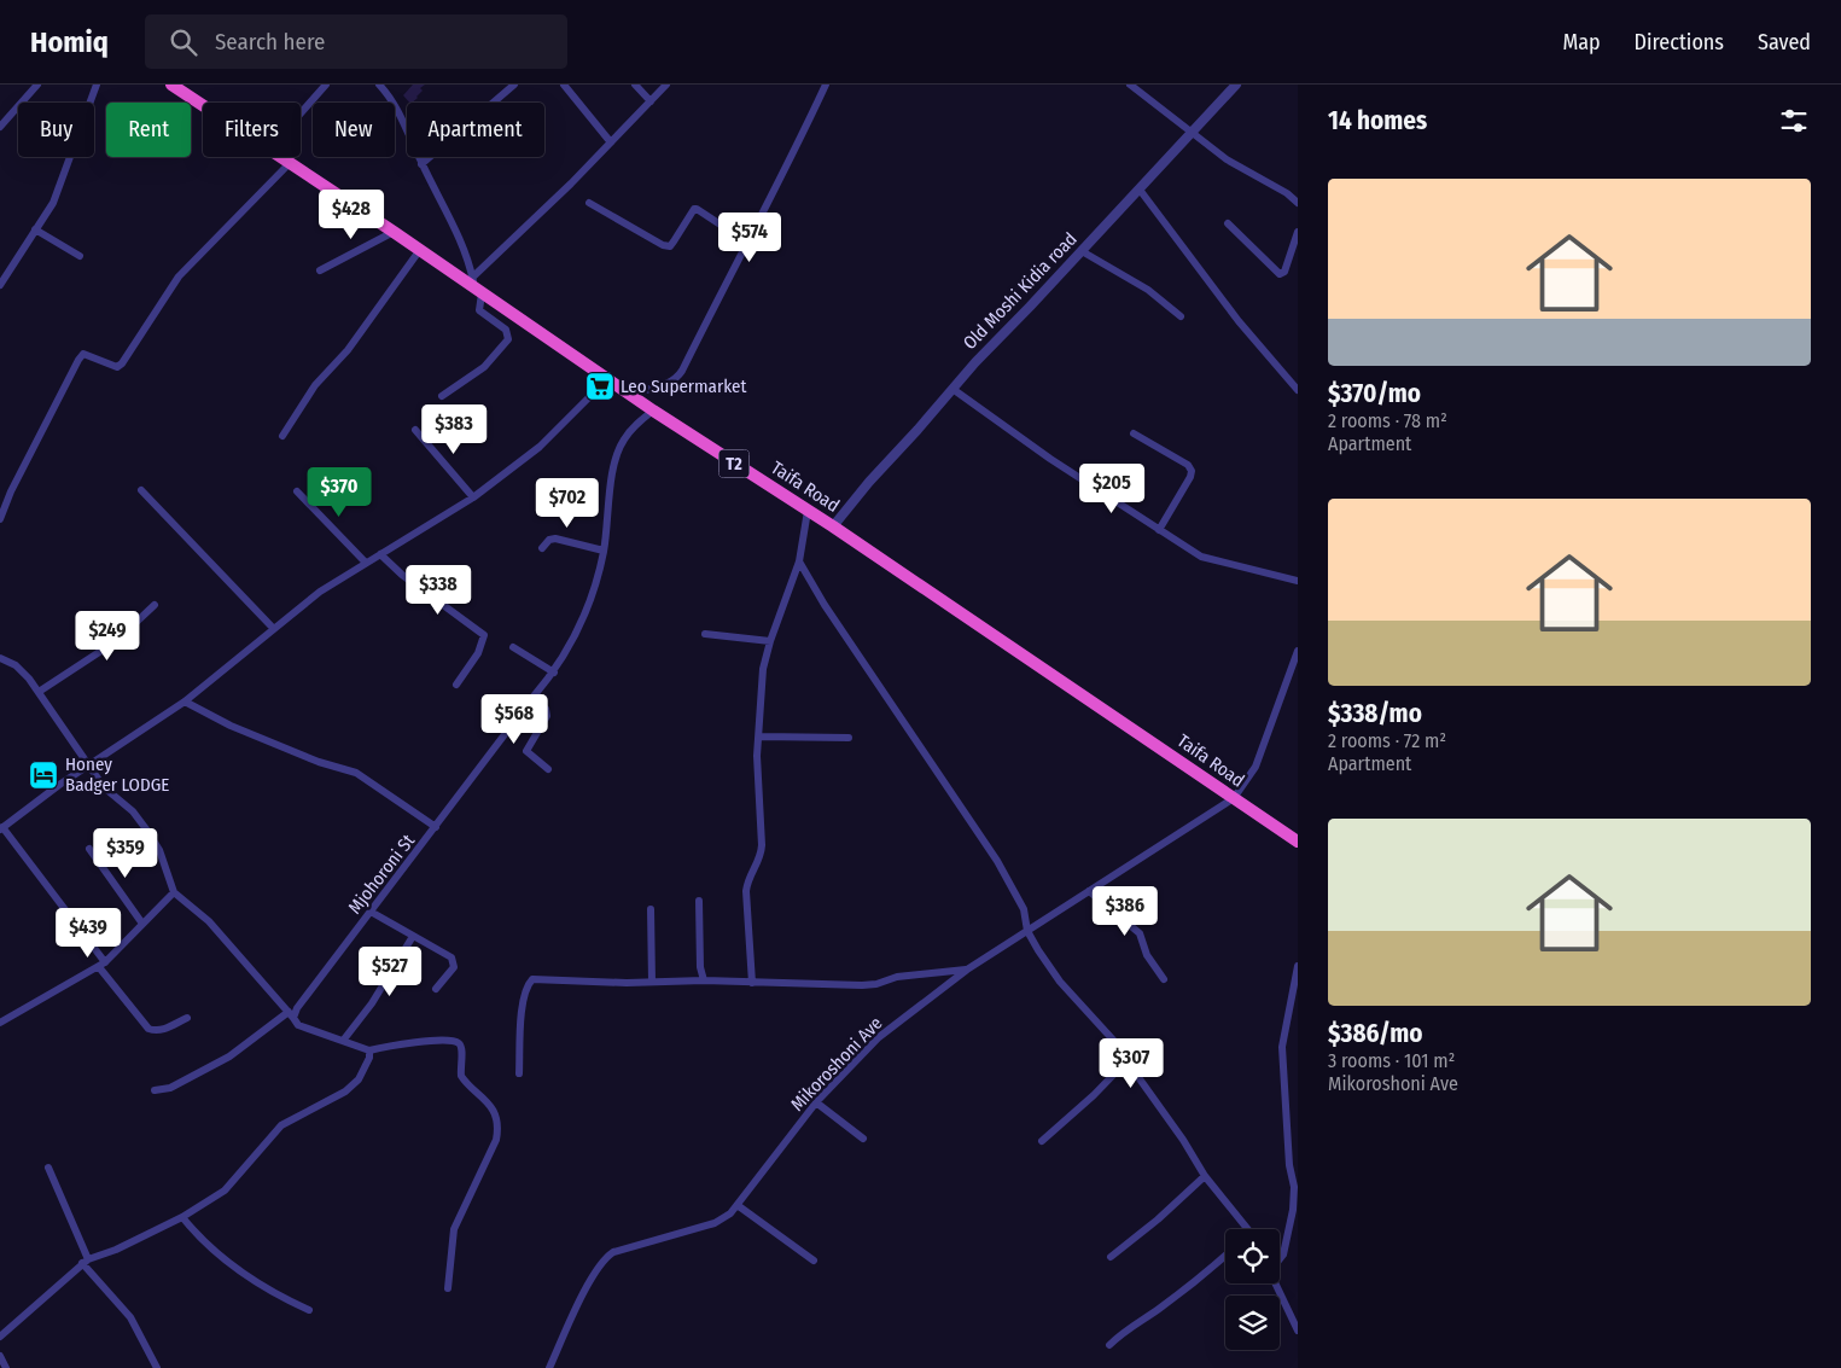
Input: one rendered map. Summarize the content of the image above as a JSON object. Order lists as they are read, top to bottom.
{
  "streets": {
    "highway": ["T2", "Taifa Road"],
    "street": ["Old Moshi Kidia road", "Mjohoroni St", "Mikoroshoni Ave"]
  },
  "crossings": [
    ["Old Moshi Kidia road", "Taifa Road"],
    ["Taifa Road", "Mjohoroni St"],
    ["Taifa Road", "Mikoroshoni Ave"]
  ],
  "places": {
    "supermarket": ["Leo Supermarket"],
    "hotel": ["Honey Badger LODGE"]
  },
  "page": {
    "header": "Homiq",
    "search": "Search here",
    "nav": ["Map", "Directions", "Saved"],
    "heading": "14 homes",
    "chip": [
      "Buy",
      "Rent",
      "Filters",
      "New",
      "Apartment"
    ],
    "list": [
      {
        "name": "$370/mo",
        "note": "2 rooms · 78 m² · Apartment"
      },
      {
        "name": "$338/mo",
        "note": "2 rooms · 72 m² · Apartment"
      },
      {
        "name": "$386/mo",
        "note": "3 rooms · 101 m² · Mikoroshoni Ave"
      }
    ],
    "price": [
      "$428",
      "$574",
      "$383",
      "$205",
      "$370",
      "$702",
      "$338",
      "$249",
      "$568",
      "$359",
      "$386",
      "$439",
      "$527",
      "$307"
    ]
  }
}
